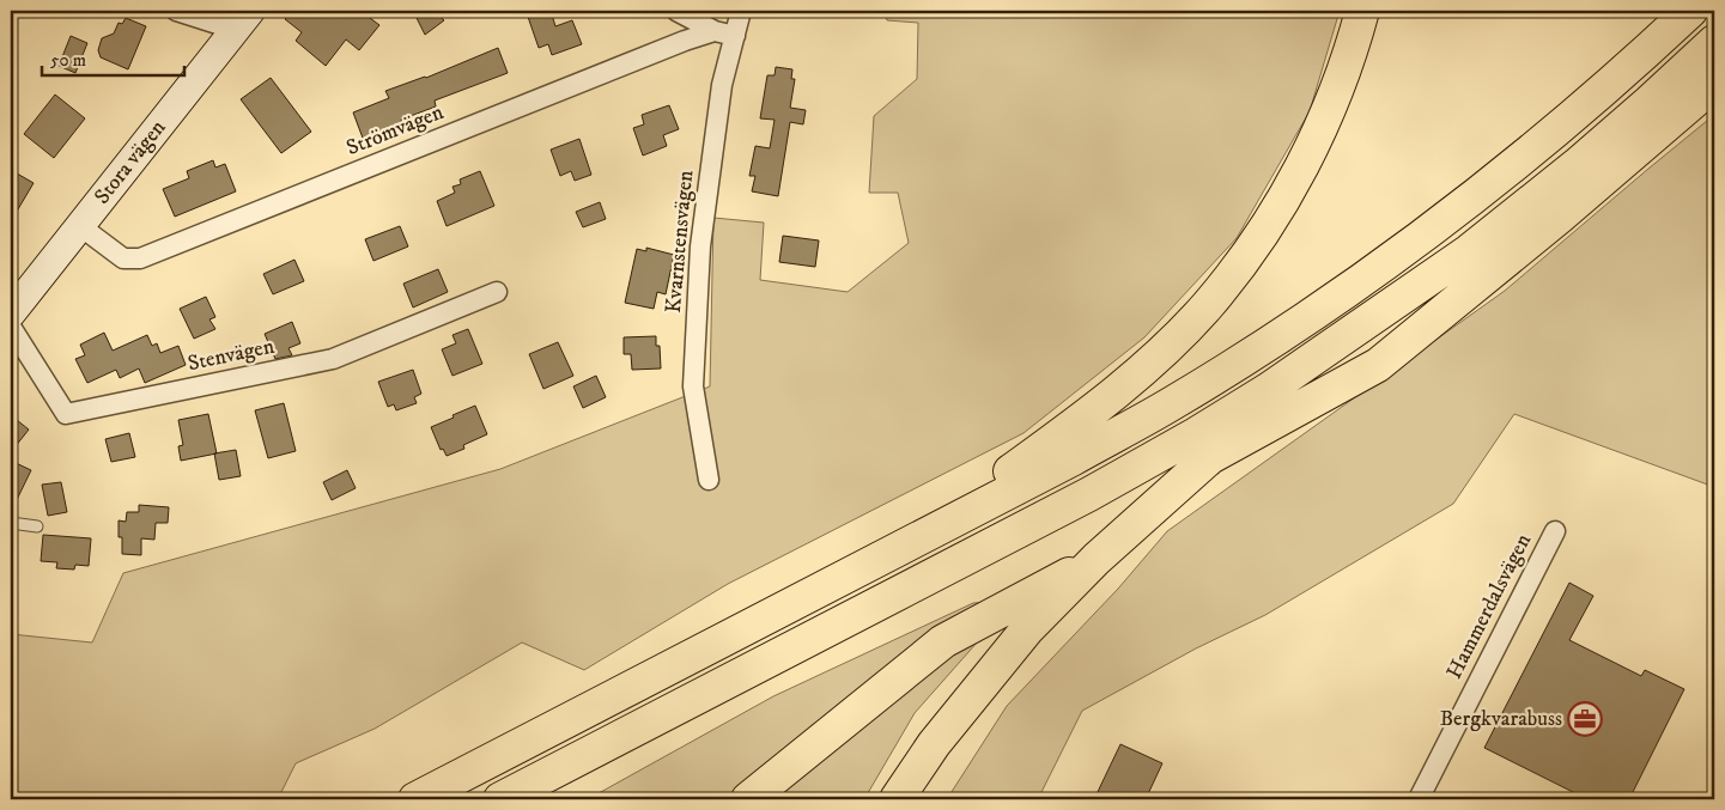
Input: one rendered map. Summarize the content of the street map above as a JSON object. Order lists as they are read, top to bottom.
{
  "streets": {
    "street": [
      "Strömvägen",
      "Stora vägen",
      "Kvarnstensvägen",
      "Stenvägen",
      "Hammerdalsvägen"
    ]
  },
  "crossings": [
    ["Strömvägen", "Stora vägen"]
  ],
  "places": {
    "office": ["Bergkvarabuss"]
  },
  "scale_bar": "50 m"
}
